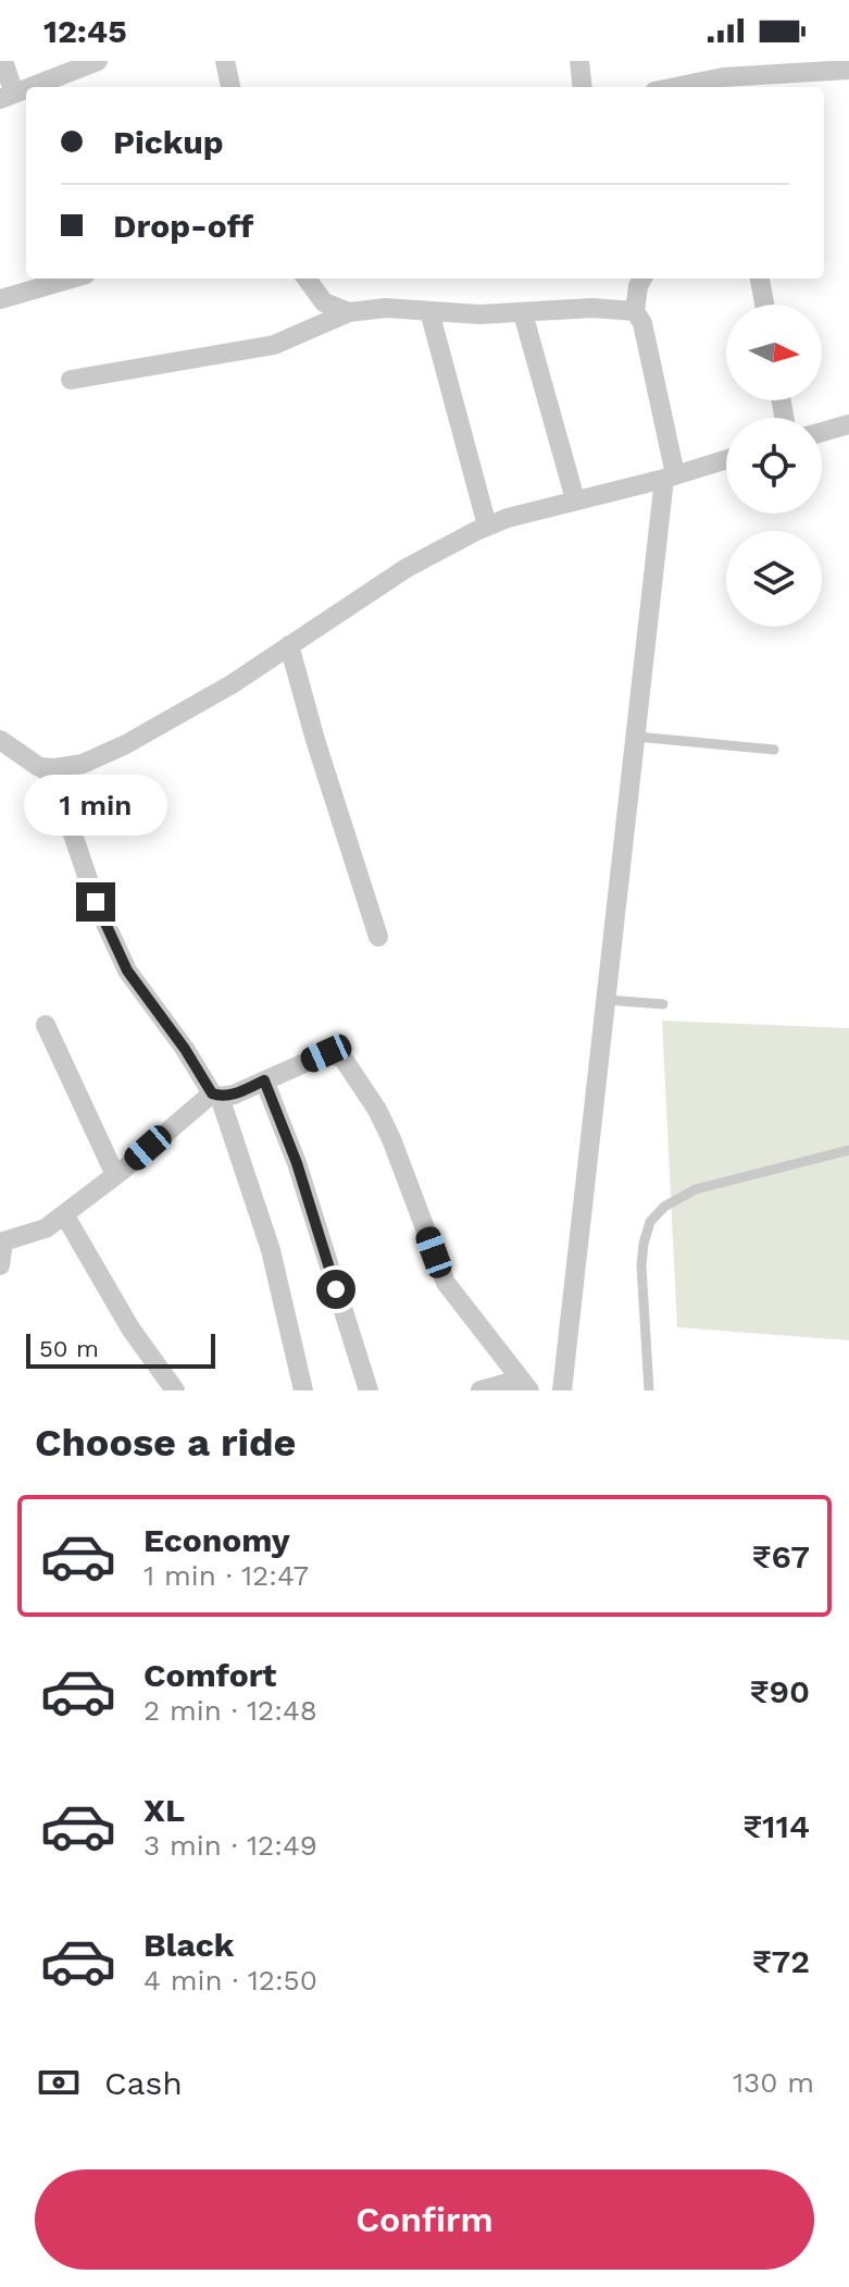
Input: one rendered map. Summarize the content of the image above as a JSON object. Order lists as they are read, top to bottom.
{
  "scale_bar": "50 m",
  "north": "right",
  "page": {
    "status": "12:45",
    "banner": ["Pickup", "Drop-off"],
    "bubble": "1 min",
    "scale": "50 m",
    "heading": "Choose a ride",
    "list": [
      {
        "name": "Economy",
        "note": "1 min · 12:47",
        "value": "₹67"
      },
      {
        "name": "Comfort",
        "note": "2 min · 12:48",
        "value": "₹90"
      },
      {
        "name": "XL",
        "note": "3 min · 12:49",
        "value": "₹114"
      },
      {
        "name": "Black",
        "note": "4 min · 12:50",
        "value": "₹72"
      }
    ],
    "pay": ["Cash", "130 m"],
    "buttons": "Confirm"
  }
}
